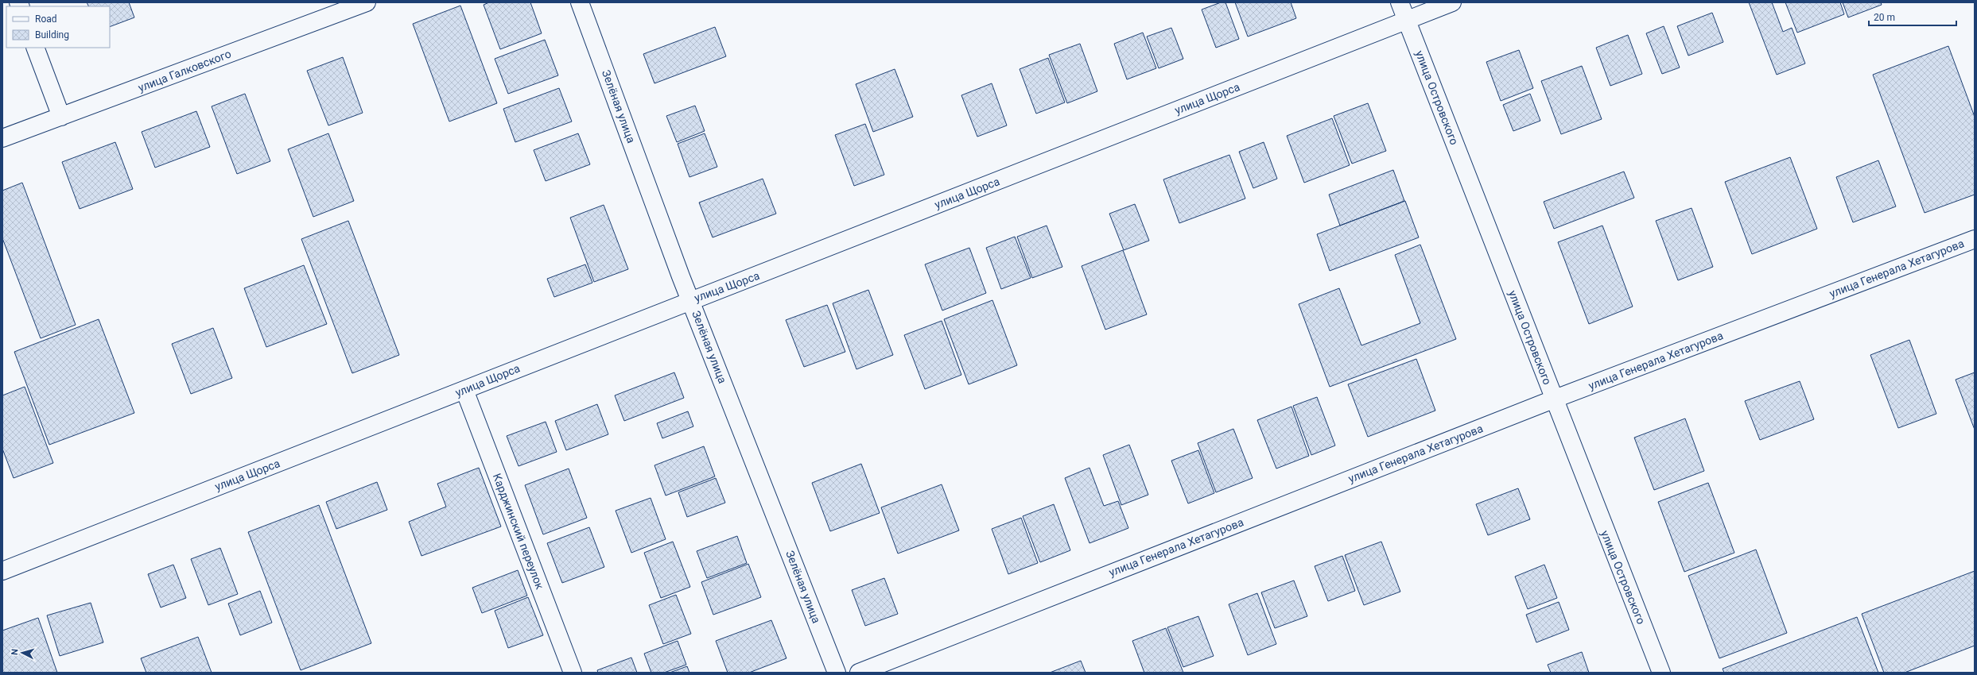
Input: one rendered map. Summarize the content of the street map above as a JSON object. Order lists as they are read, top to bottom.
{
  "streets": {
    "street": [
      "улица Галковского",
      "улица Островского",
      "улица Щорса",
      "Зелёная улица",
      "улица Генерала Хетагурова",
      "Карджинский переулок"
    ]
  },
  "crossings": [
    ["улица Островского", "улица Щорса"],
    ["улица Островского", "улица Генерала Хетагурова"],
    ["улица Щорса", "Зелёная улица"],
    ["улица Щорса", "Карджинский переулок"]
  ],
  "legend": ["Road", "Building"],
  "scale_bar": "20 m",
  "north": "left"
}
